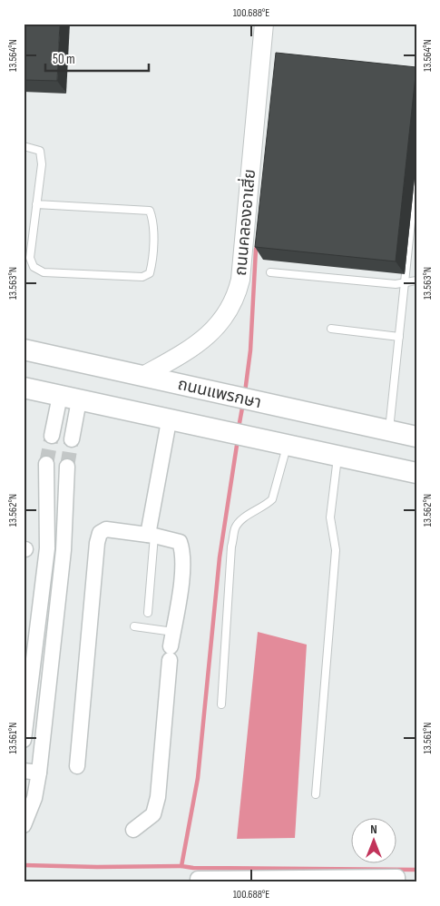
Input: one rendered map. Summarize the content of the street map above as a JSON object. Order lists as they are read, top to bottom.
{
  "streets": {
    "main road": ["ถนนแพรกษา"],
    "street": ["ถนนคลองอาเสี่ย"]
  },
  "crossings": [
    ["ถนนคลองอาเสี่ย", "ถนนแพรกษา"]
  ],
  "scale_bar": "50 m",
  "north": "top",
  "coordinates": [
    "100.688°E",
    "13.564°N",
    "13.563°N",
    "13.562°N",
    "13.561°N"
  ]
}
